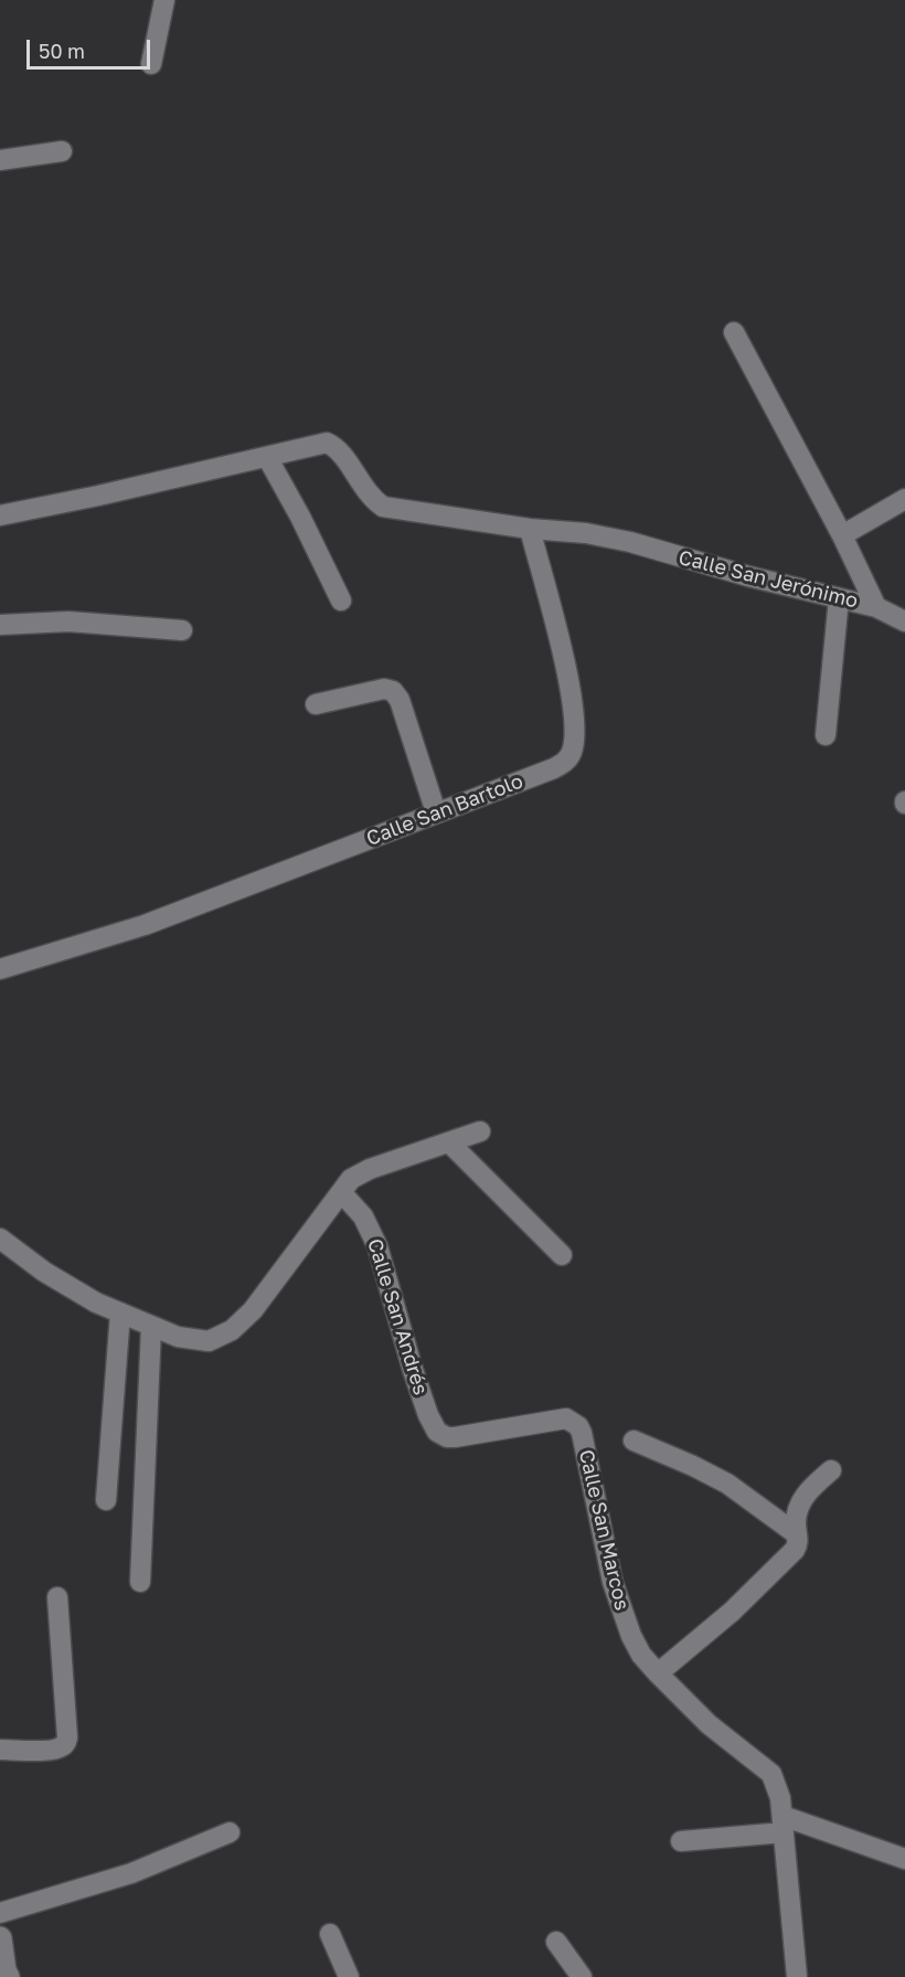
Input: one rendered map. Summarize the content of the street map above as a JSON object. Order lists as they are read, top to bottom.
{
  "streets": {
    "street": [
      "Calle San Jerónimo",
      "Calle San Bartolo",
      "Calle San Andrés",
      "Calle San Marcos"
    ]
  },
  "crossings": [
    ["Calle San Jerónimo", "Calle San Bartolo"],
    ["Calle San Andrés", "Calle San Marcos"]
  ],
  "scale_bar": "50 m"
}
